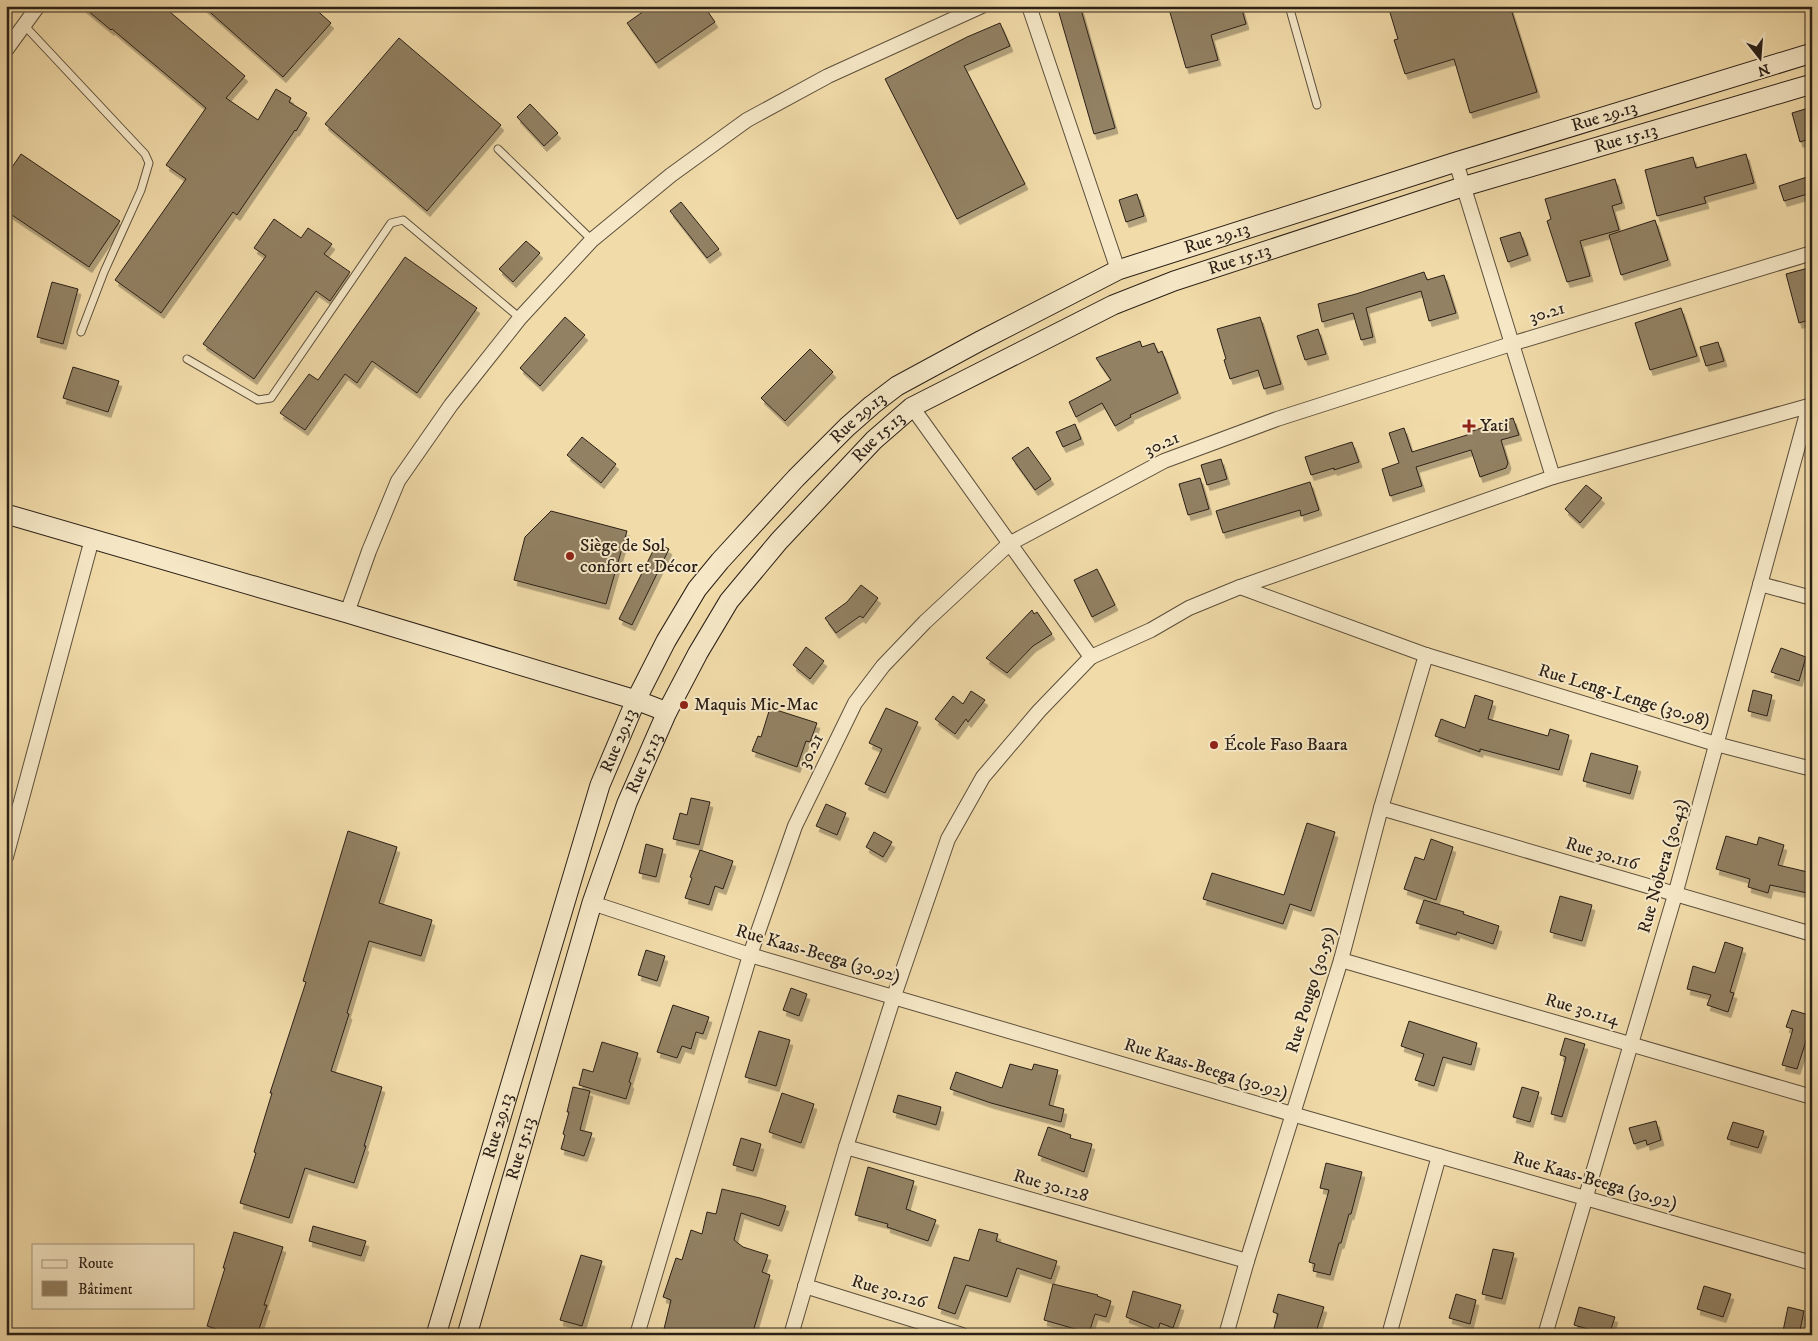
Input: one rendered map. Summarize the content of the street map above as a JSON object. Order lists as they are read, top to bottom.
{
  "streets": {
    "main road": ["Rue 29.13", "Rue 15.13"],
    "street": [
      "30.21",
      "Rue Leng-Lenge (30.98)",
      "Rue 30.116",
      "Rue Nobera (30.43)",
      "Rue Kaas-Beega (30.92)",
      "Rue Pougo (30.59)",
      "Rue 30.114",
      "Rue 30.128",
      "Rue 30.126"
    ]
  },
  "crossings": [
    ["Rue 15.13", "Rue Kaas-Beega (30.92)"],
    ["30.21", "Rue Kaas-Beega (30.92)"],
    ["Rue Leng-Lenge (30.98)", "Rue Nobera (30.43)"],
    ["Rue Leng-Lenge (30.98)", "Rue Pougo (30.59)"],
    ["Rue 30.116", "Rue Nobera (30.43)"],
    ["Rue 30.116", "Rue Pougo (30.59)"],
    ["Rue Nobera (30.43)", "Rue Kaas-Beega (30.92)"],
    ["Rue Nobera (30.43)", "Rue 30.114"],
    ["Rue Kaas-Beega (30.92)", "Rue Pougo (30.59)"],
    ["Rue Pougo (30.59)", "Rue 30.114"],
    ["Rue Pougo (30.59)", "Rue 30.128"]
  ],
  "places": {
    "health": ["Yati"],
    "other": ["Siège de Sol confort et Décor", "Maquis Mic-Mac", "École Faso Baara"]
  },
  "legend": ["Route", "Bâtiment"],
  "north": "bottom"
}
